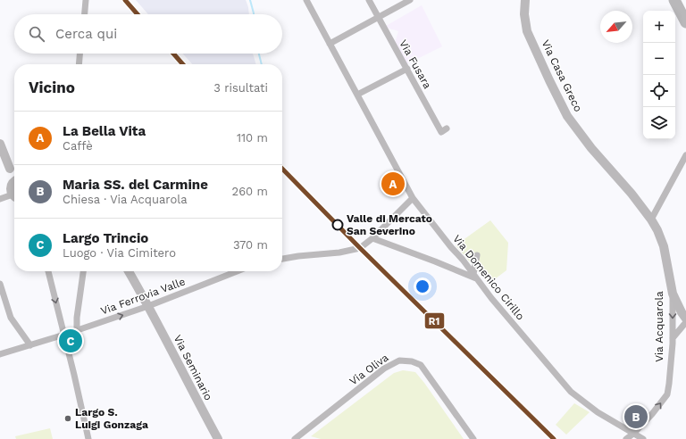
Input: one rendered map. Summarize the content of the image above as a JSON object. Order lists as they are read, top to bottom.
{
  "streets": {
    "main road": ["Via Casa Greco", "Via Acquarola", "Via Seminario"],
    "street": [
      "Via Fusara",
      "Via Domenico Cirillo",
      "Via Ferrovia Valle",
      "Via Oliva"
    ]
  },
  "crossings": [
    ["Via Casa Greco", "Via Acquarola"],
    ["Via Domenico Cirillo", "Via Acquarola"],
    ["Via Ferrovia Valle", "Via Seminario"]
  ],
  "places": ["Valle di Mercato San Severino", "Largo S. Luigi Gonzaga"],
  "lines": ["transit line R1"],
  "north": "bottom left",
  "page": {
    "map_buttons": ["+", "−"],
    "search": "Cerca qui",
    "heading": ["Vicino", "3 risultati"],
    "list": [
      {
        "mark": "A",
        "name": "La Bella Vita",
        "note": "Caffè",
        "value": "110 m"
      },
      {
        "mark": "B",
        "name": "Maria SS. del Carmine",
        "note": "Chiesa · Via Acquarola",
        "value": "260 m"
      },
      {
        "mark": "C",
        "name": "Largo Trincio",
        "note": "Luogo · Via Cimitero",
        "value": "370 m"
      }
    ],
    "pins": ["A", "C", "B"]
  }
}
